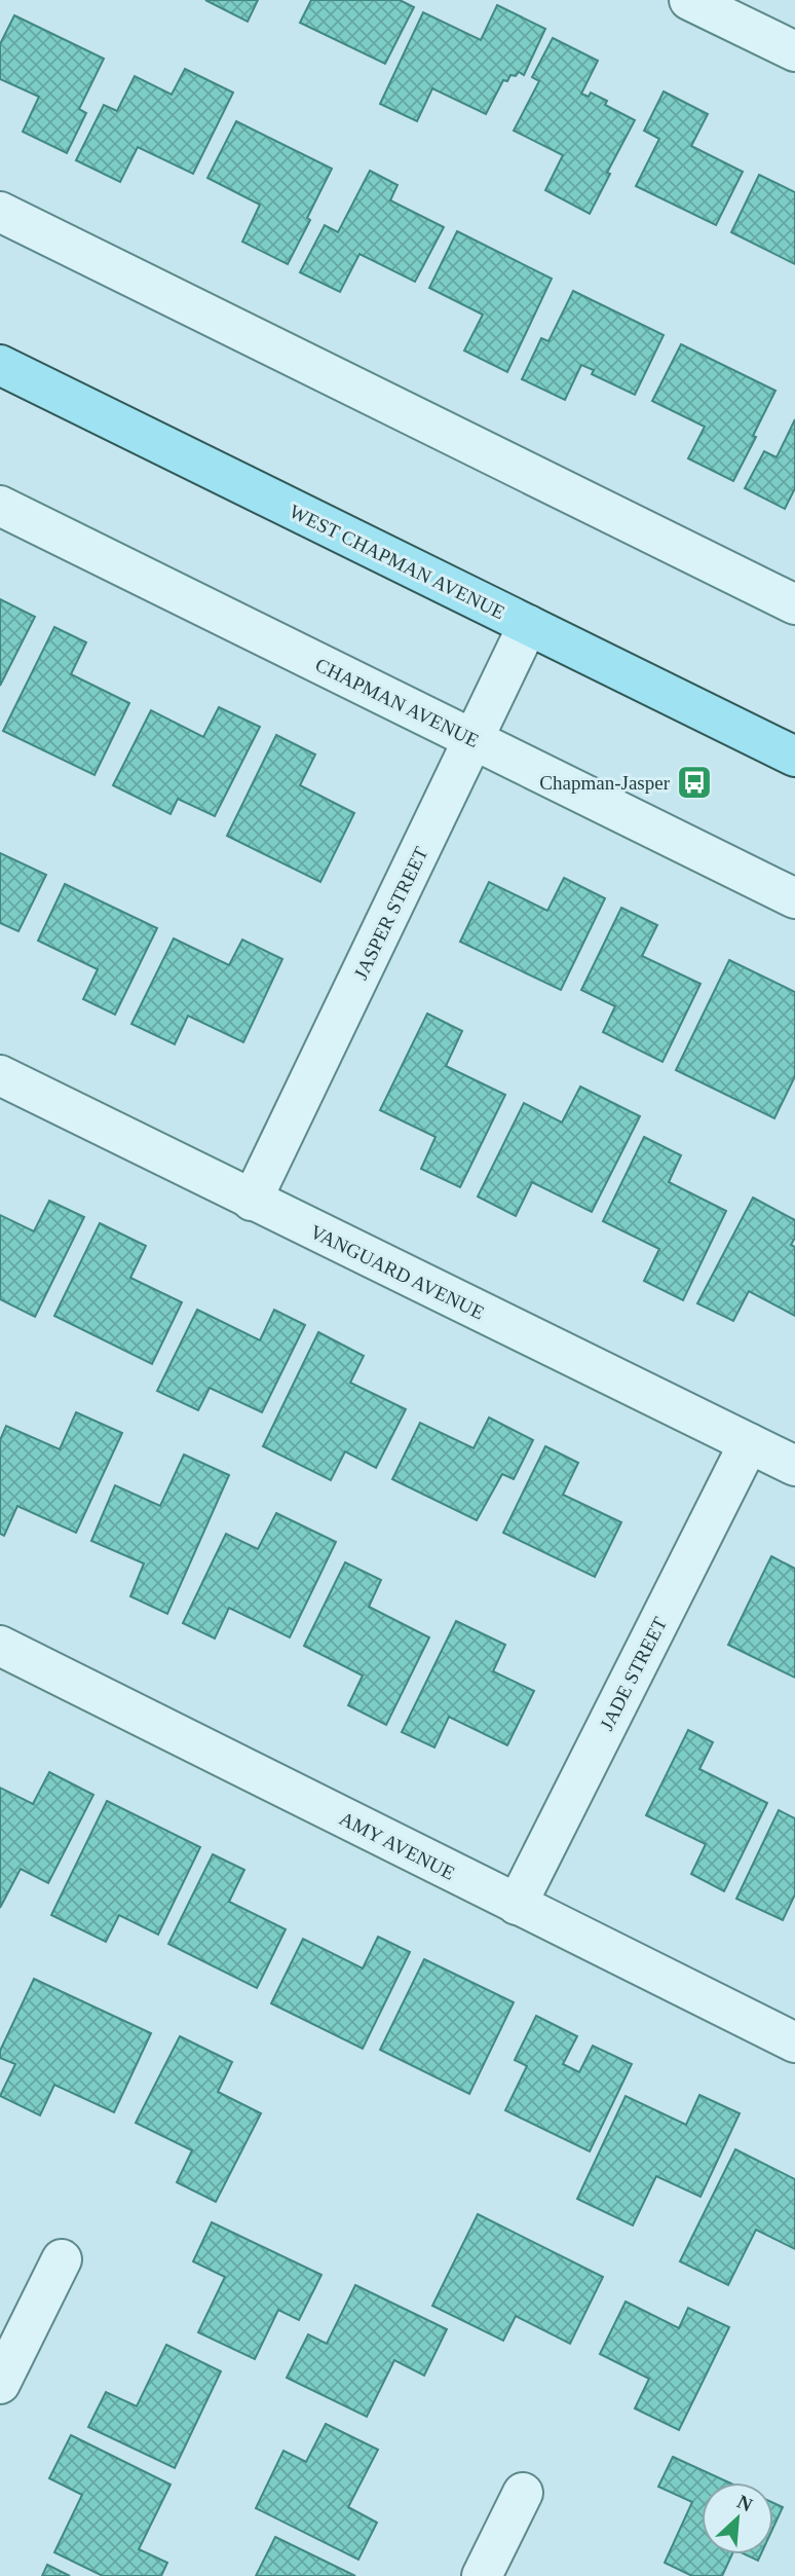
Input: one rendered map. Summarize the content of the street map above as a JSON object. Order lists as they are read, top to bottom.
{
  "streets": {
    "main road": ["WEST CHAPMAN AVENUE"],
    "street": [
      "CHAPMAN AVENUE",
      "JASPER STREET",
      "VANGUARD AVENUE",
      "JADE STREET",
      "AMY AVENUE"
    ]
  },
  "crossings": [
    ["WEST CHAPMAN AVENUE", "JASPER STREET"],
    ["CHAPMAN AVENUE", "JASPER STREET"],
    ["JASPER STREET", "VANGUARD AVENUE"],
    ["VANGUARD AVENUE", "JADE STREET"],
    ["JADE STREET", "AMY AVENUE"]
  ],
  "places": {
    "bus stop": ["Chapman-Jasper"]
  },
  "north": "top right"
}
